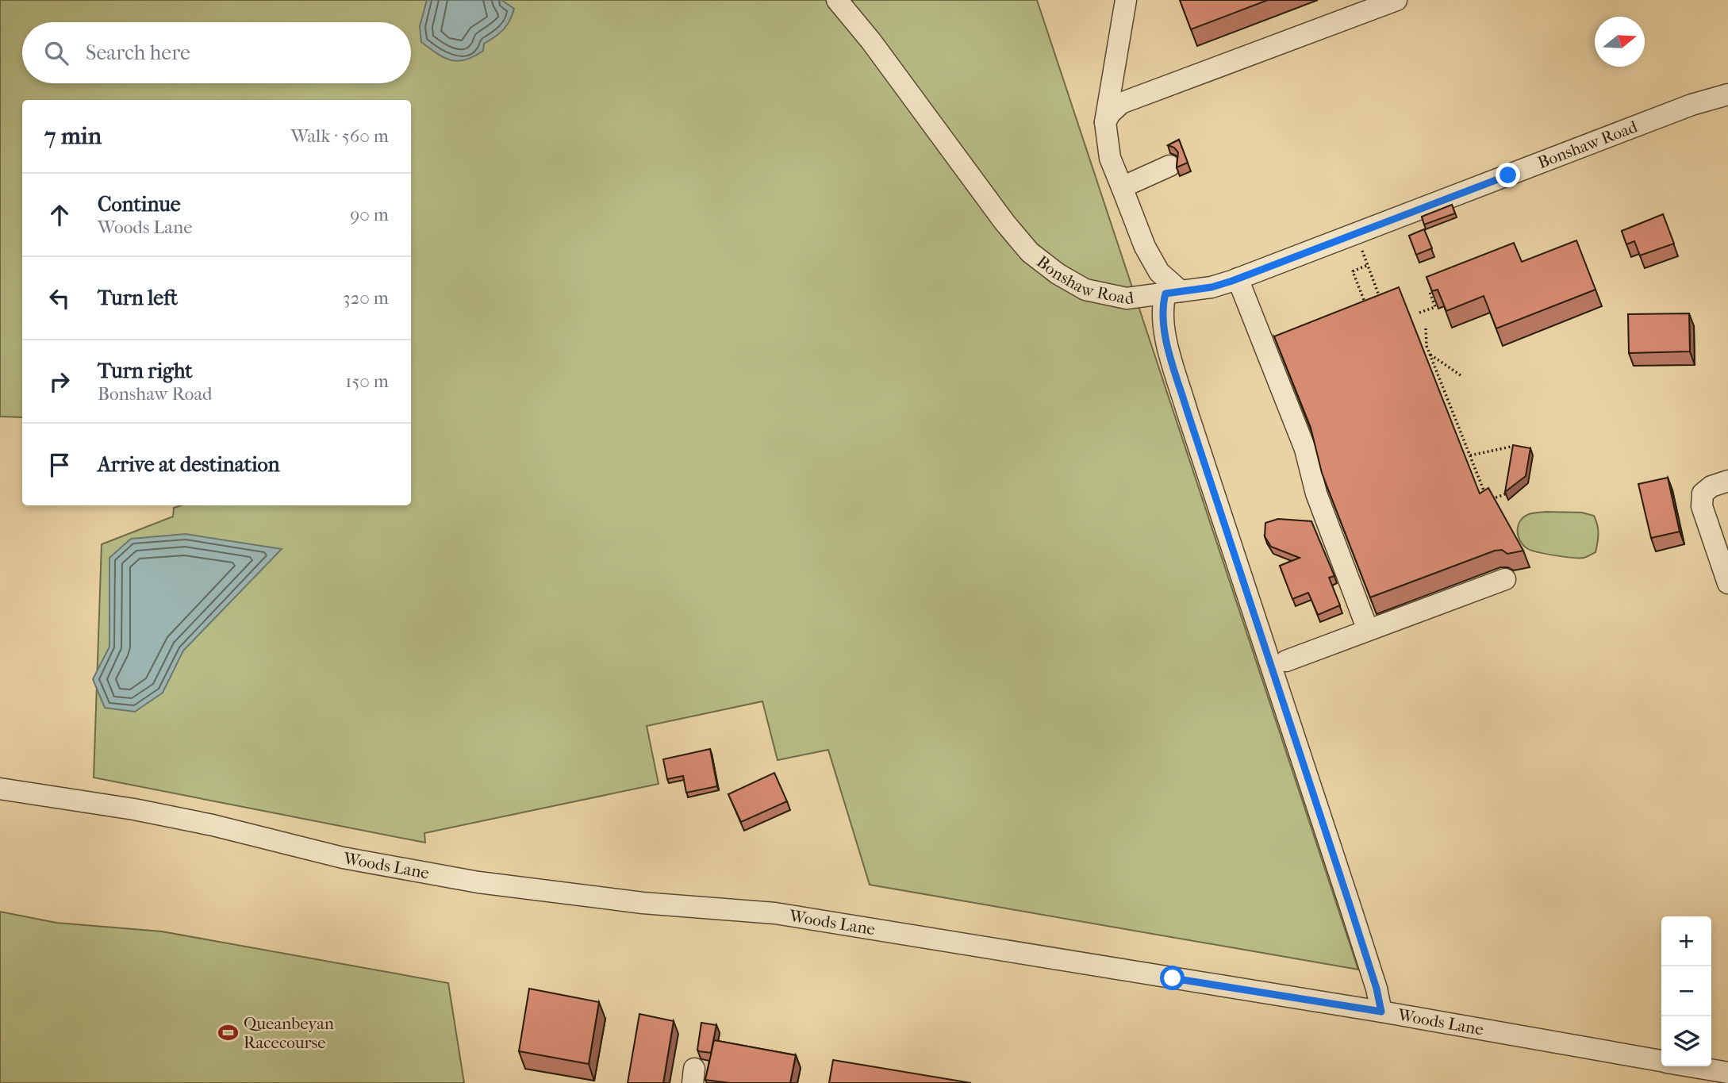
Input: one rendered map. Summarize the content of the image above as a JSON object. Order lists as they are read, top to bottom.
{
  "streets": {
    "street": ["Bonshaw Road", "Woods Lane"]
  },
  "places": {
    "sports": ["Queanbeyan Racecourse"]
  },
  "north": "right",
  "page": {
    "search": "Search here",
    "heading": ["7 min", "Walk · 560 m"],
    "list": [
      ["Continue", "Woods Lane", "90 m"],
      ["Turn left", "320 m"],
      ["Turn right", "Bonshaw Road", "150 m"],
      "Arrive at destination"
    ],
    "map_buttons": ["+", "−"]
  }
}
